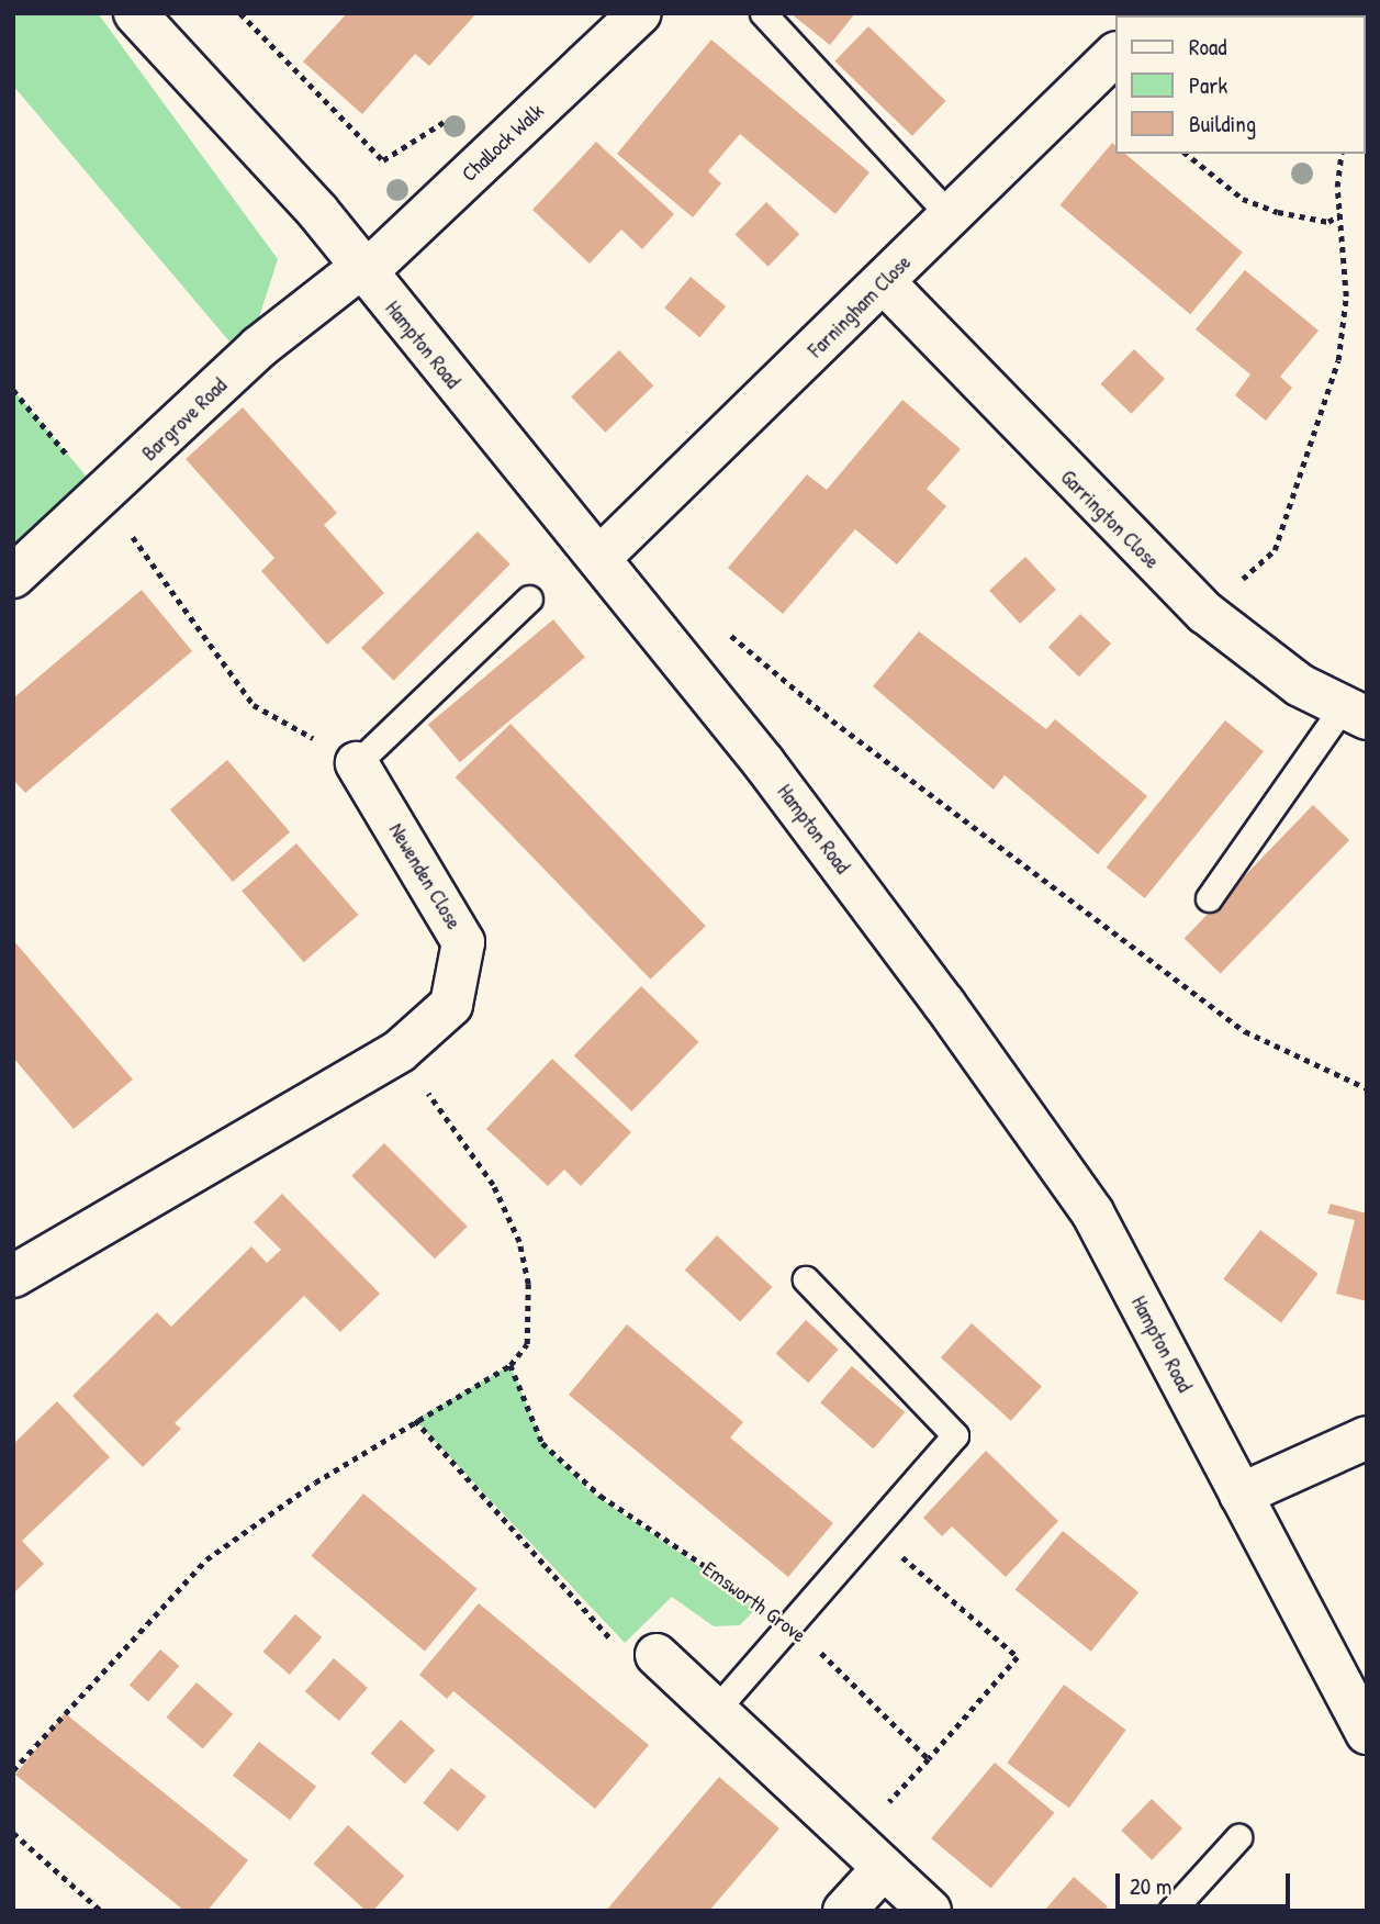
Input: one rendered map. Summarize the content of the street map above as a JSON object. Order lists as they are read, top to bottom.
{
  "streets": {
    "street": [
      "Challock Walk",
      "Farningham Close",
      "Hampton Road",
      "Bargrove Road",
      "Garrington Close",
      "Newenden Close"
    ],
    "path": ["Emsworth Grove"]
  },
  "crossings": [
    ["Challock Walk", "Hampton Road"],
    ["Challock Walk", "Bargrove Road"],
    ["Farningham Close", "Hampton Road"],
    ["Farningham Close", "Garrington Close"],
    ["Hampton Road", "Bargrove Road"]
  ],
  "legend": ["Road", "Park", "Building"],
  "scale_bar": "20 m"
}
